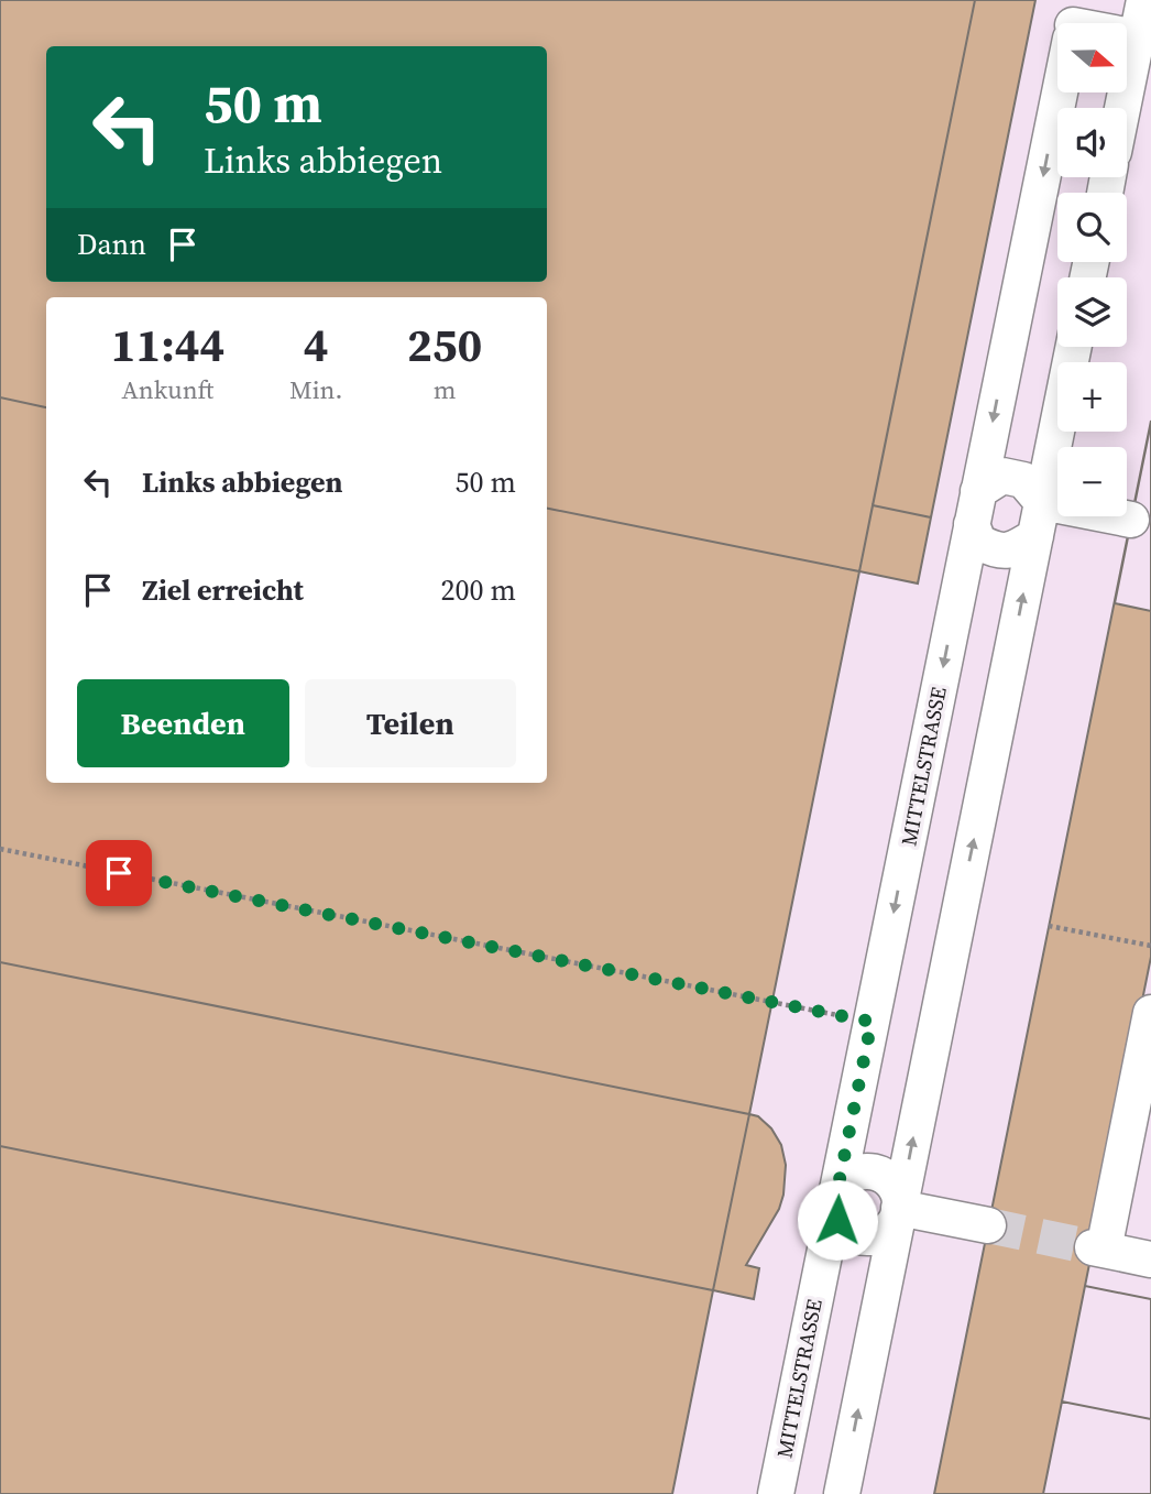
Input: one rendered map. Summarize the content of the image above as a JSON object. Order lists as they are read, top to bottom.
{
  "streets": {
    "street": ["MITTELSTRASSE"]
  },
  "north": "right",
  "page": {
    "map_buttons": ["+", "−"],
    "turn": ["50 m", "Links abbiegen"],
    "then": "Dann",
    "eta": [
      "11:44",
      "Ankunft",
      "4",
      "Min.",
      "250",
      "m"
    ],
    "list": [
      {
        "name": "Links abbiegen",
        "value": "50 m"
      },
      {
        "name": "Ziel erreicht",
        "value": "200 m"
      }
    ],
    "buttons": ["Beenden", "Teilen"]
  }
}
